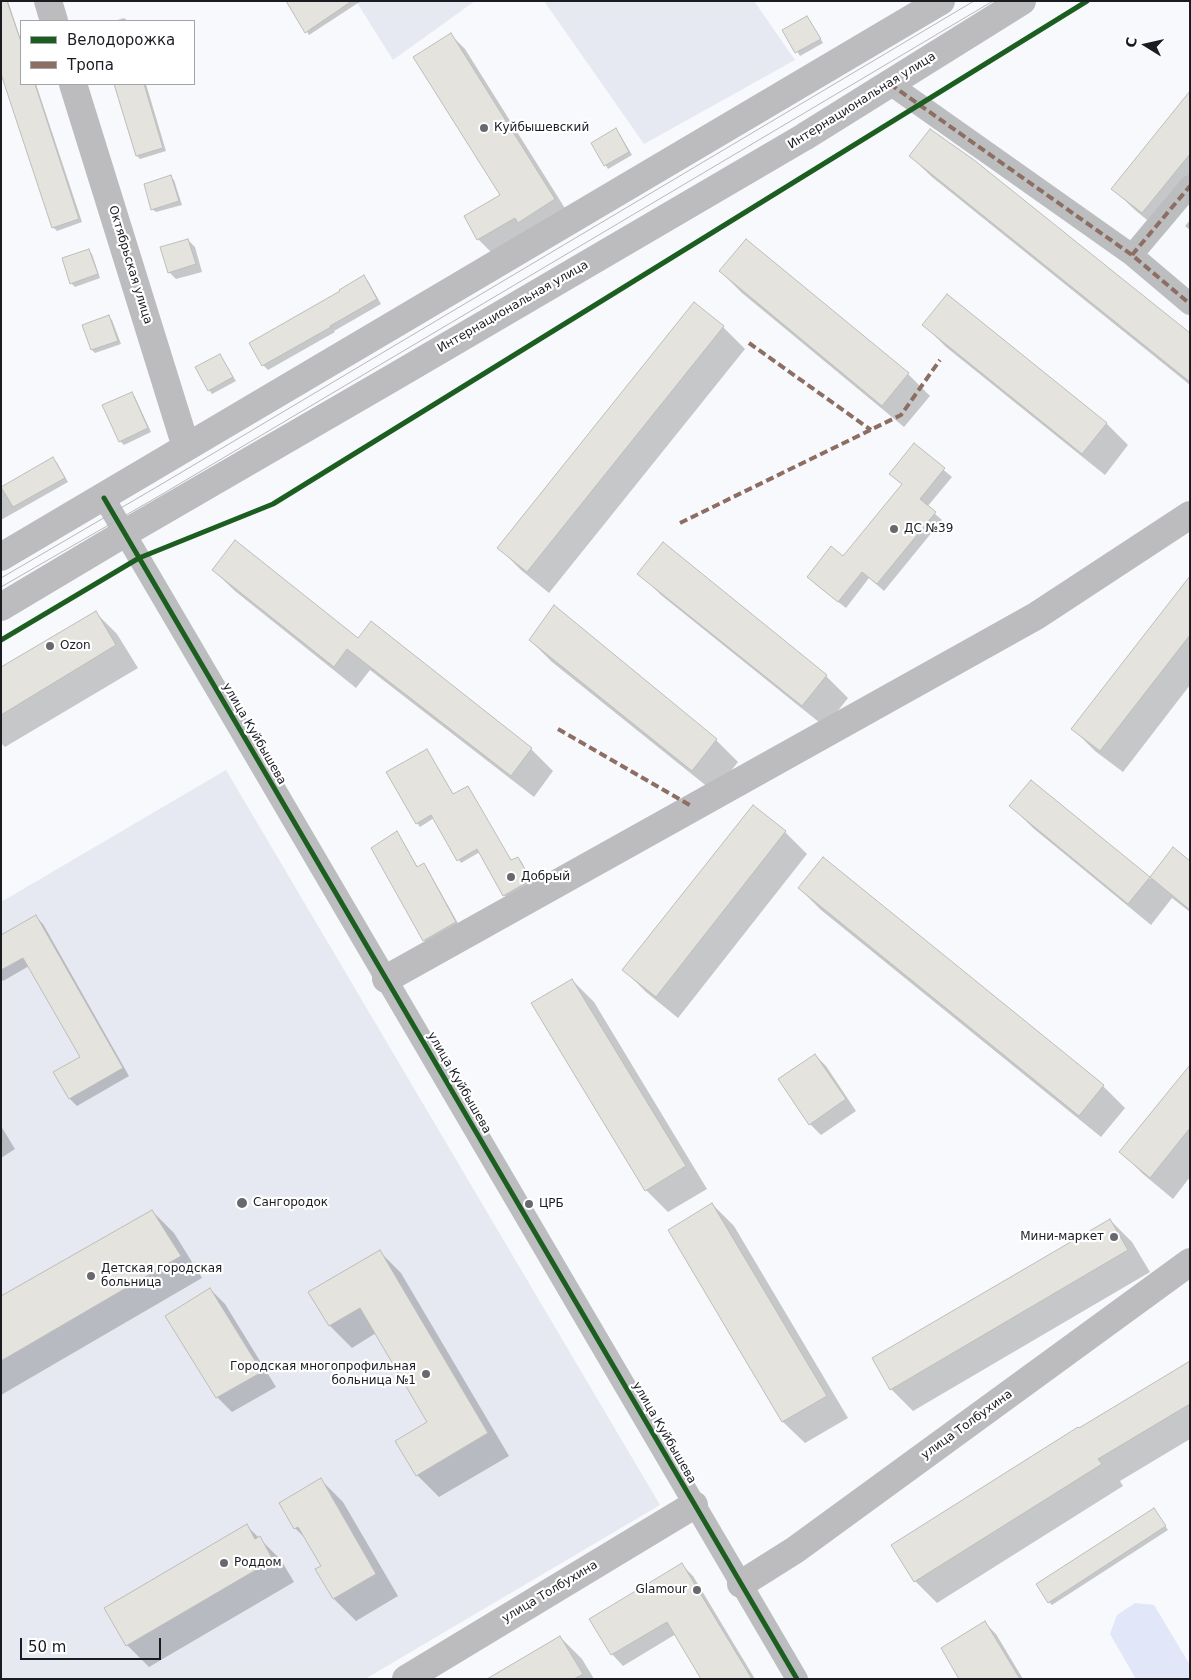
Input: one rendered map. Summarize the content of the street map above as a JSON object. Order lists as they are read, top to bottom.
{
  "streets": {
    "main road": ["Интернациональная улица", "Октябрьская улица", "улица Толбухина"],
    "street": ["улица Куйбышева"]
  },
  "crossings": [
    ["Интернациональная улица", "улица Куйбышева"],
    ["улица Куйбышева", "улица Толбухина"]
  ],
  "places": [
    "Куйбышевский",
    "ДС №39",
    "Ozon",
    "Добрый",
    "Сангородок",
    "ЦРБ",
    "Мини-маркет",
    "Детская городская больница",
    "Городская многопрофильная больница №1",
    "Роддом",
    "Glamour"
  ],
  "legend": ["Велодорожка", "Тропа"],
  "scale_bar": "50 m",
  "north": "left"
}
